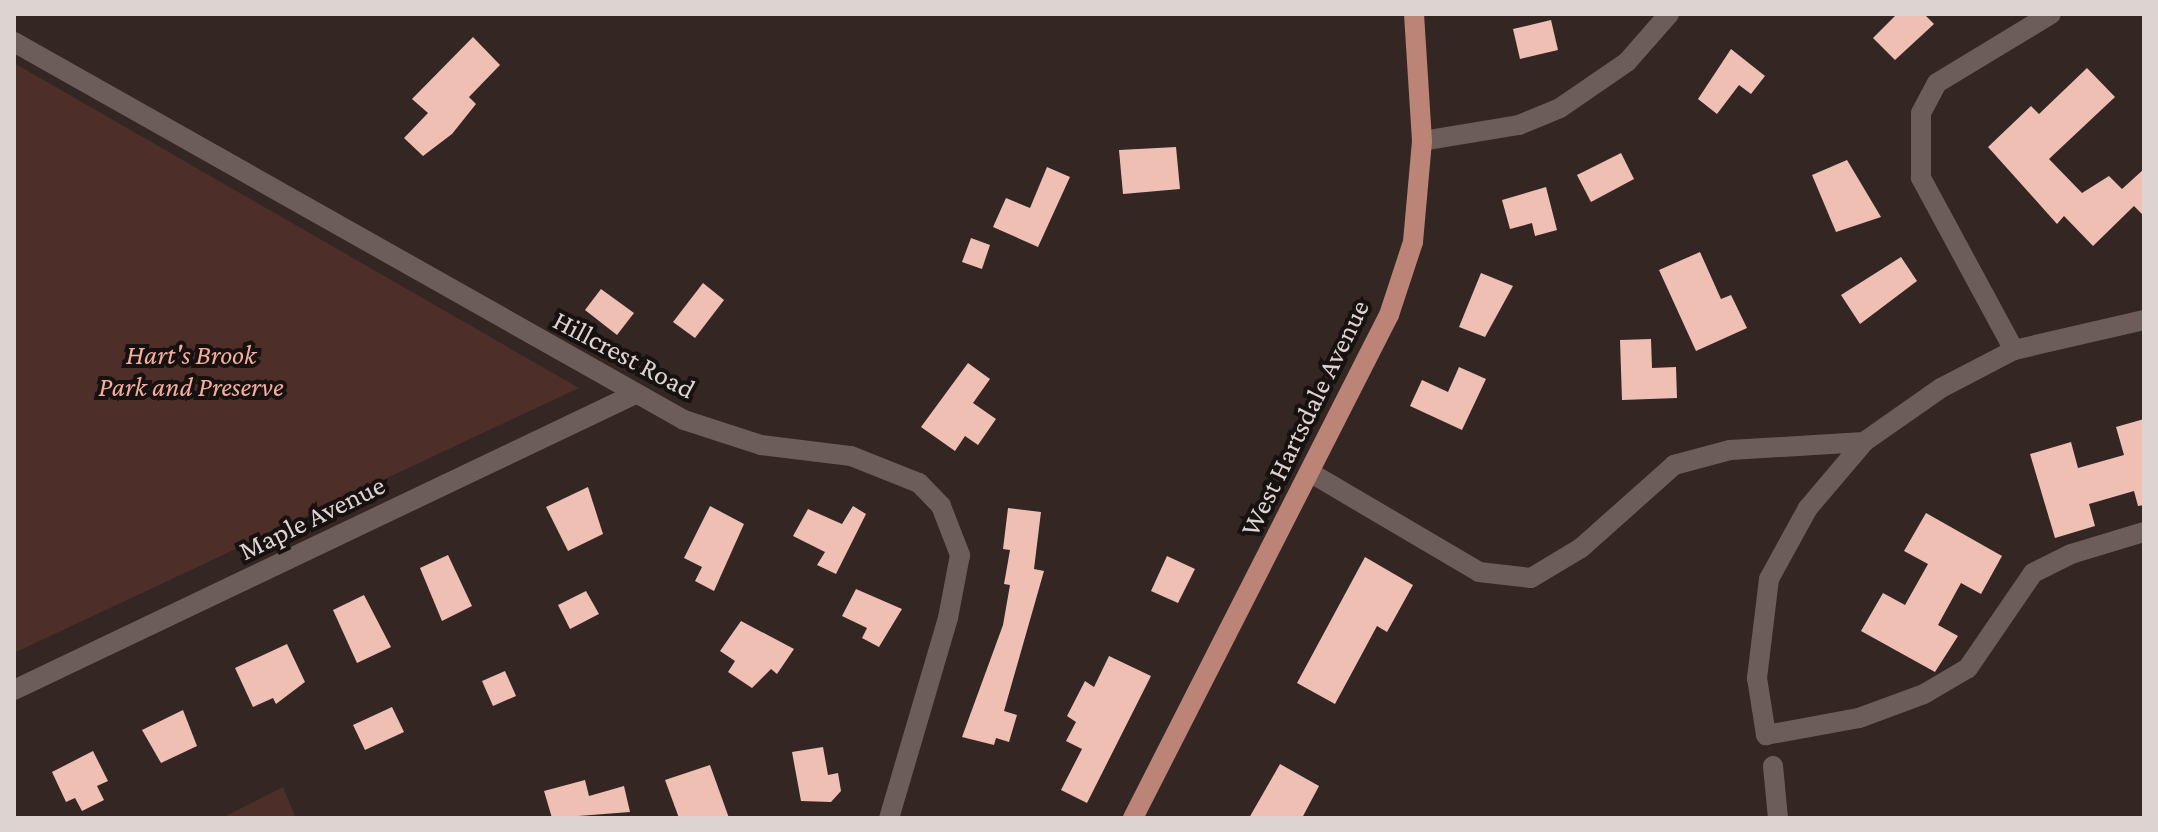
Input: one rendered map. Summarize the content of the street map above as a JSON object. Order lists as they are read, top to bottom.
{
  "streets": {
    "main road": ["West Hartsdale Avenue"],
    "street": ["Hillcrest Road", "Maple Avenue"]
  },
  "crossings": [
    ["Hillcrest Road", "Maple Avenue"]
  ],
  "parks": ["Hart's Brook Park and Preserve"]
}
